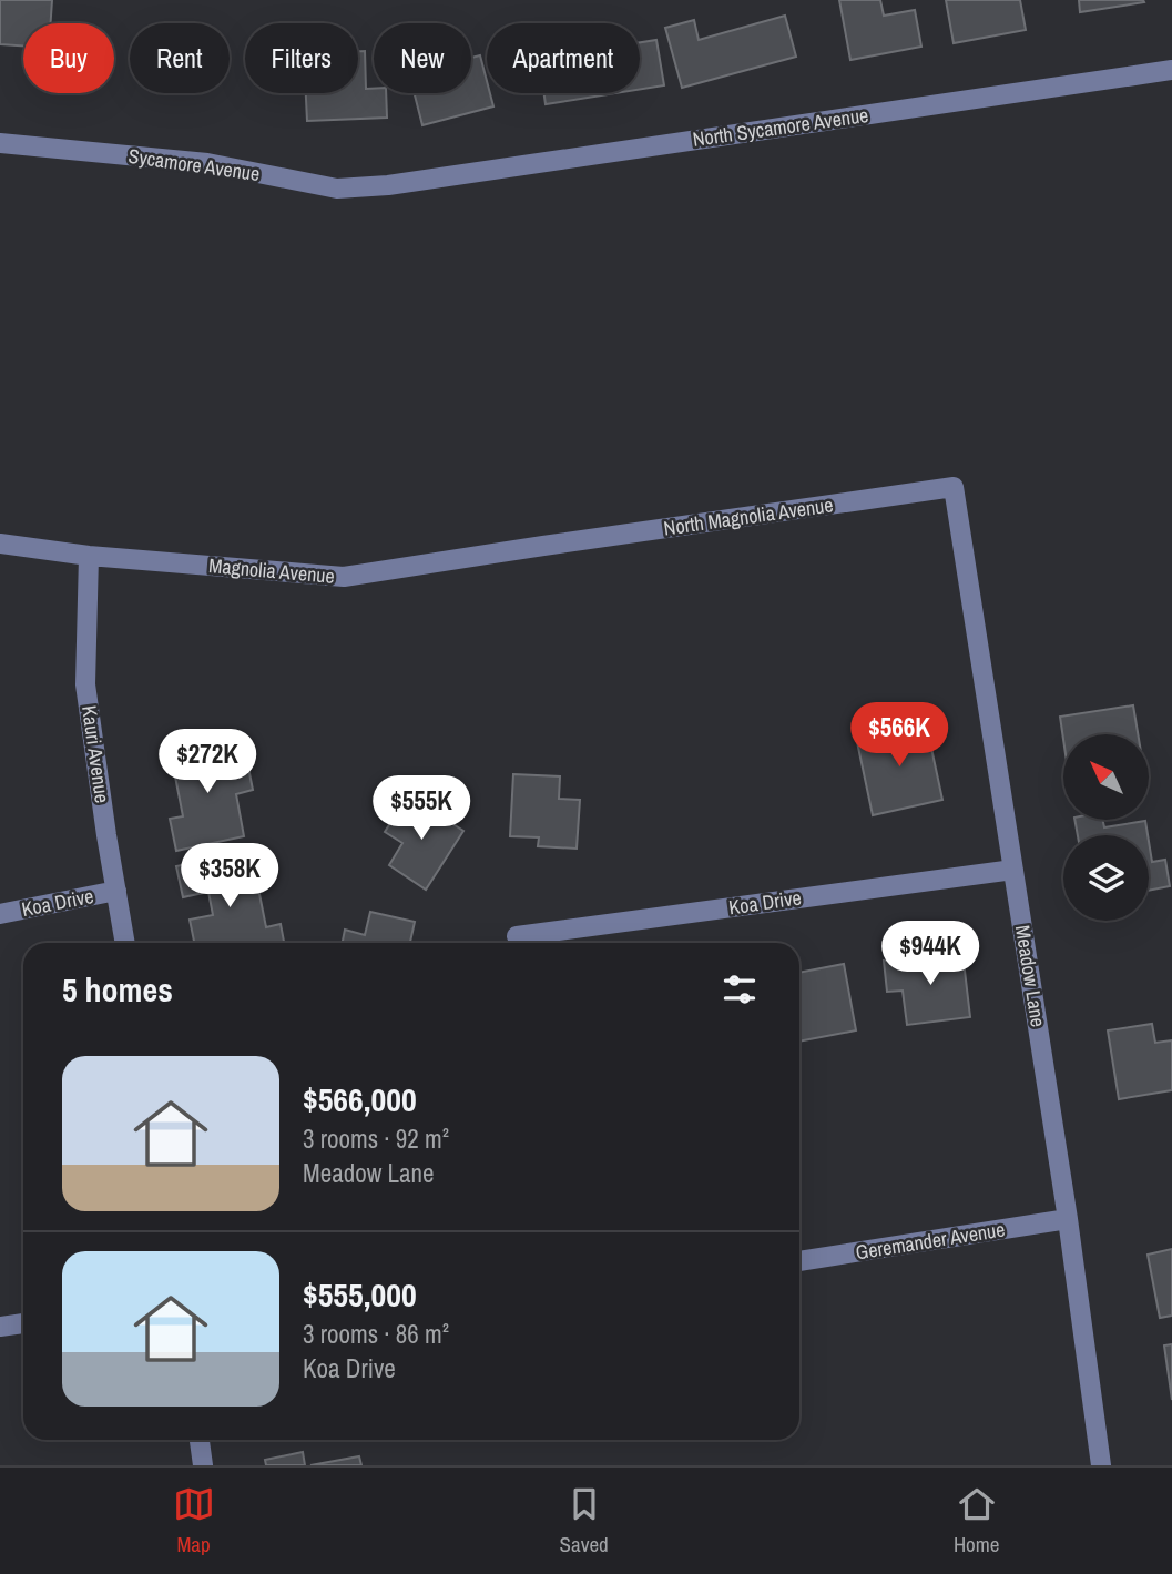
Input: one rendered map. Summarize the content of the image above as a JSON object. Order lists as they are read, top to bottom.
{
  "streets": {
    "street": [
      "North Sycamore Avenue",
      "Sycamore Avenue",
      "North Magnolia Avenue",
      "Magnolia Avenue",
      "Kauri Avenue",
      "Koa Drive",
      "Meadow Lane",
      "Geremander Avenue"
    ]
  },
  "crossings": [
    ["North Sycamore Avenue", "Sycamore Avenue"],
    ["North Magnolia Avenue", "Magnolia Avenue"],
    ["North Magnolia Avenue", "Meadow Lane"],
    ["Magnolia Avenue", "Kauri Avenue"],
    ["Kauri Avenue", "Koa Drive"],
    ["Koa Drive", "Meadow Lane"],
    ["Meadow Lane", "Geremander Avenue"]
  ],
  "north": "top left",
  "page": {
    "chip": [
      "Buy",
      "Rent",
      "Filters",
      "New",
      "Apartment"
    ],
    "price": [
      "$566K",
      "$272K",
      "$555K",
      "$358K",
      "$944K"
    ],
    "heading": "5 homes",
    "list": [
      {
        "name": "$566,000",
        "note": "3 rooms · 92 m² · Meadow Lane"
      },
      {
        "name": "$555,000",
        "note": "3 rooms · 86 m² · Koa Drive"
      }
    ],
    "tabs": ["Map", "Saved", "Home"]
  }
}
